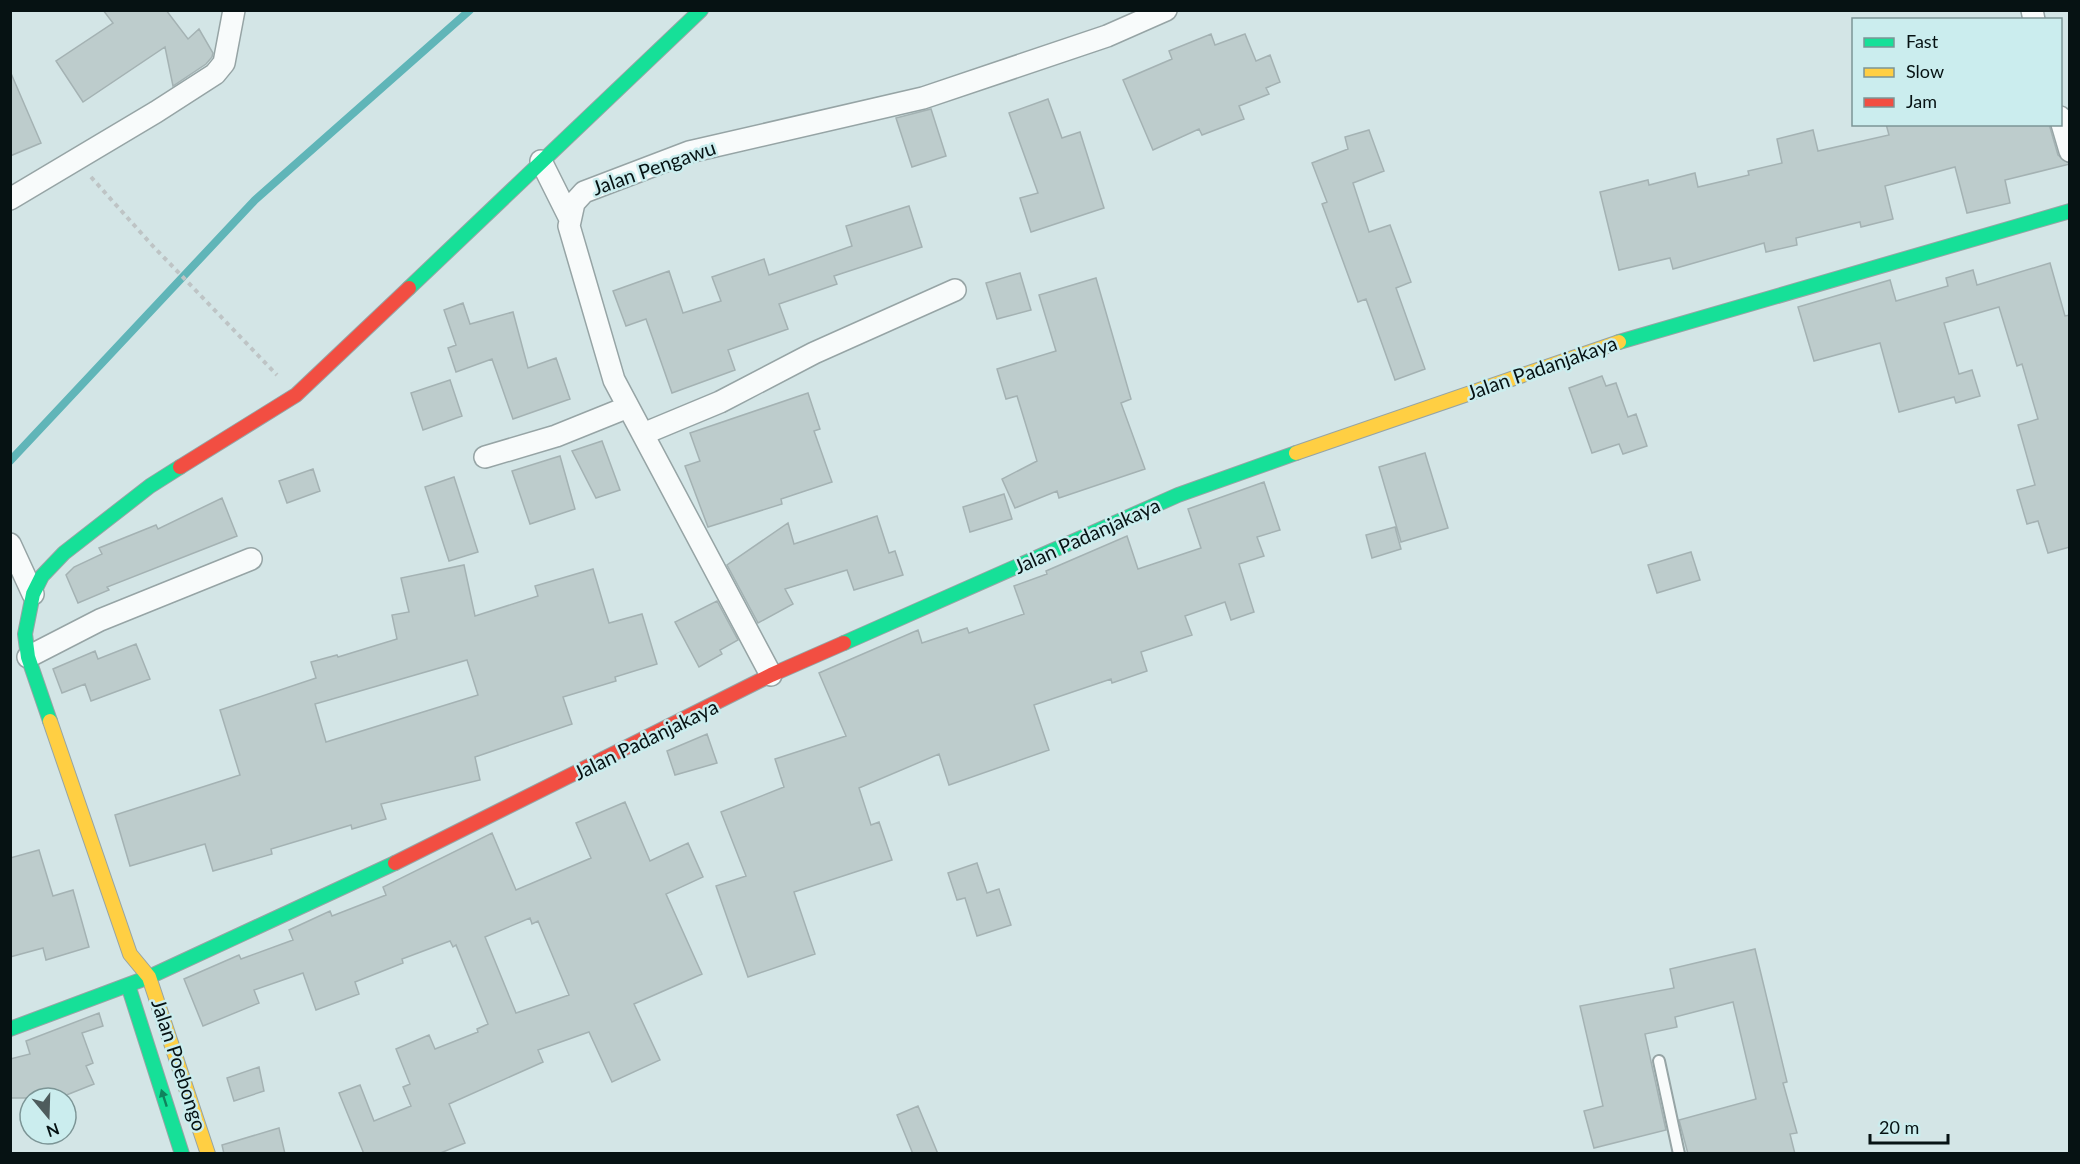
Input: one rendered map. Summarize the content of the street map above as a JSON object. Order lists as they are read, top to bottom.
{
  "streets": {
    "street": ["Jalan Pengawu", "Jalan Padanjakaya", "Jalan Poebongo"]
  },
  "crossings": [
    ["Jalan Padanjakaya", "Jalan Poebongo"]
  ],
  "legend": ["Fast", "Slow", "Jam"],
  "scale_bar": "20 m",
  "north": "bottom"
}
